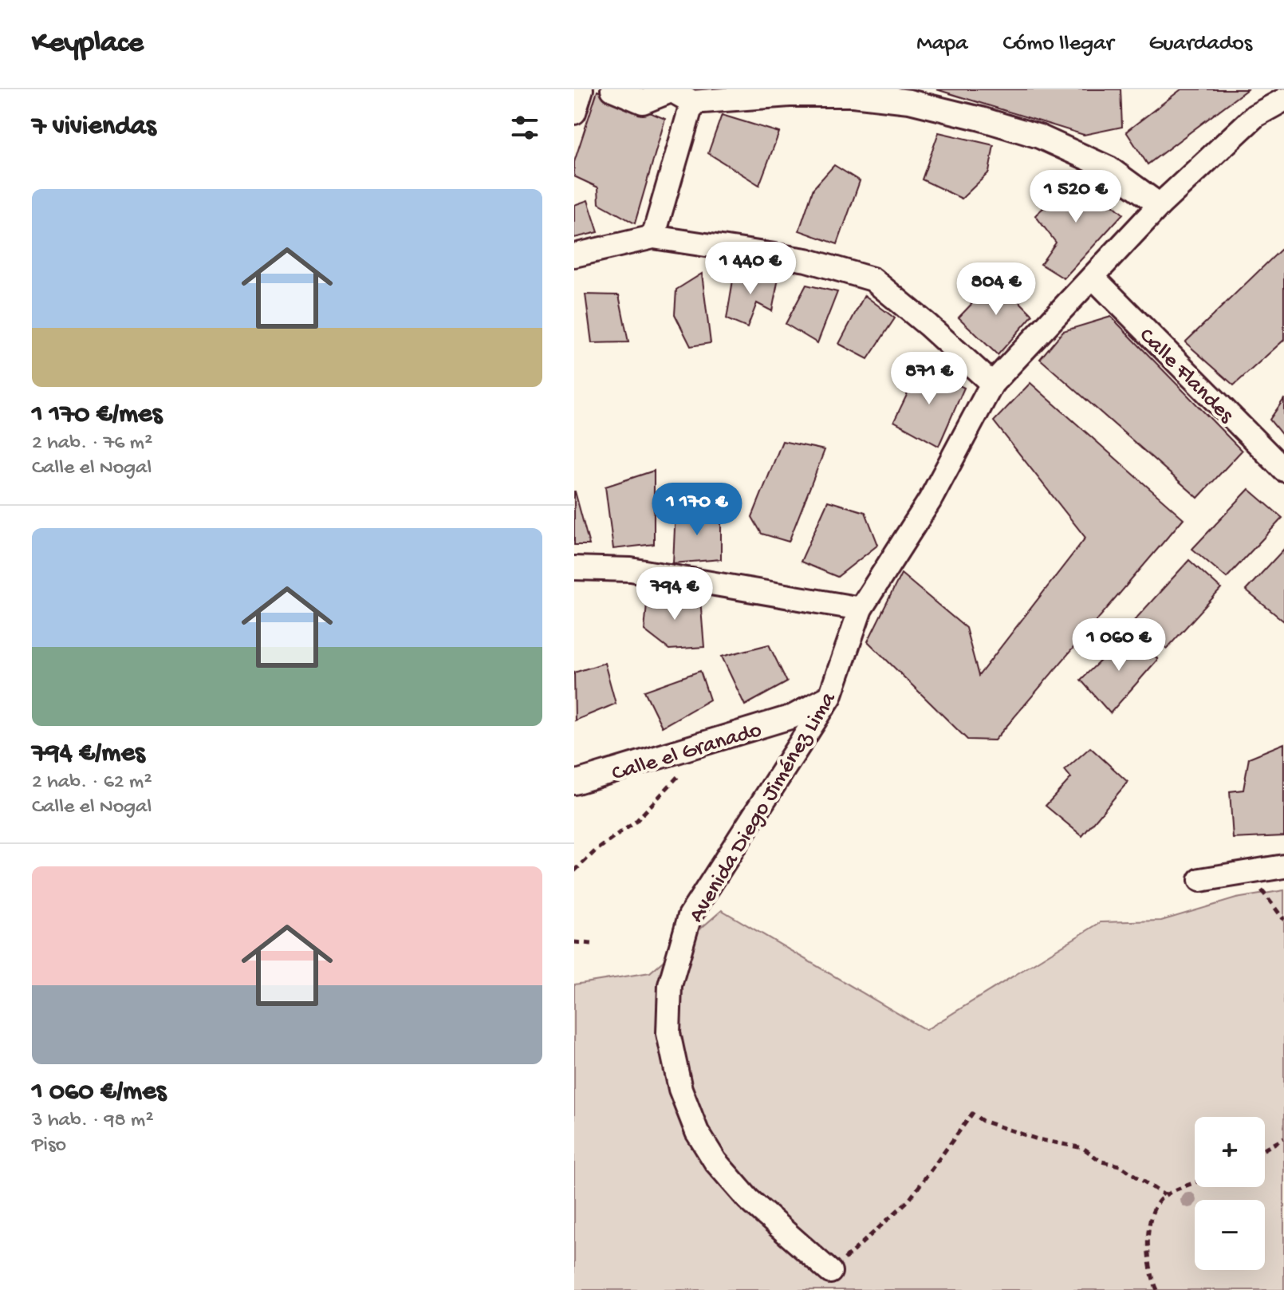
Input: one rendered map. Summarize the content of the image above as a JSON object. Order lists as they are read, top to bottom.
{
  "streets": {
    "street": ["Calle Flandes", "Calle el Granado", "Avenida Diego Jiménez Lima"]
  },
  "crossings": [
    ["Calle Flandes", "Avenida Diego Jiménez Lima"],
    ["Calle el Granado", "Avenida Diego Jiménez Lima"]
  ],
  "page": {
    "header": "Keyplace",
    "nav": ["Mapa", "Cómo llegar", "Guardados"],
    "heading": "7 viviendas",
    "list": [
      {
        "name": "1 170 €/mes",
        "note": "2 hab. · 76 m² · Calle el Nogal"
      },
      {
        "name": "794 €/mes",
        "note": "2 hab. · 62 m² · Calle el Nogal"
      },
      {
        "name": "1 060 €/mes",
        "note": "3 hab. · 98 m² · Piso"
      }
    ],
    "price": [
      "1 520 €",
      "1 440 €",
      "804 €",
      "871 €",
      "1 170 €",
      "794 €",
      "1 060 €"
    ],
    "map_buttons": ["+", "−"]
  }
}
